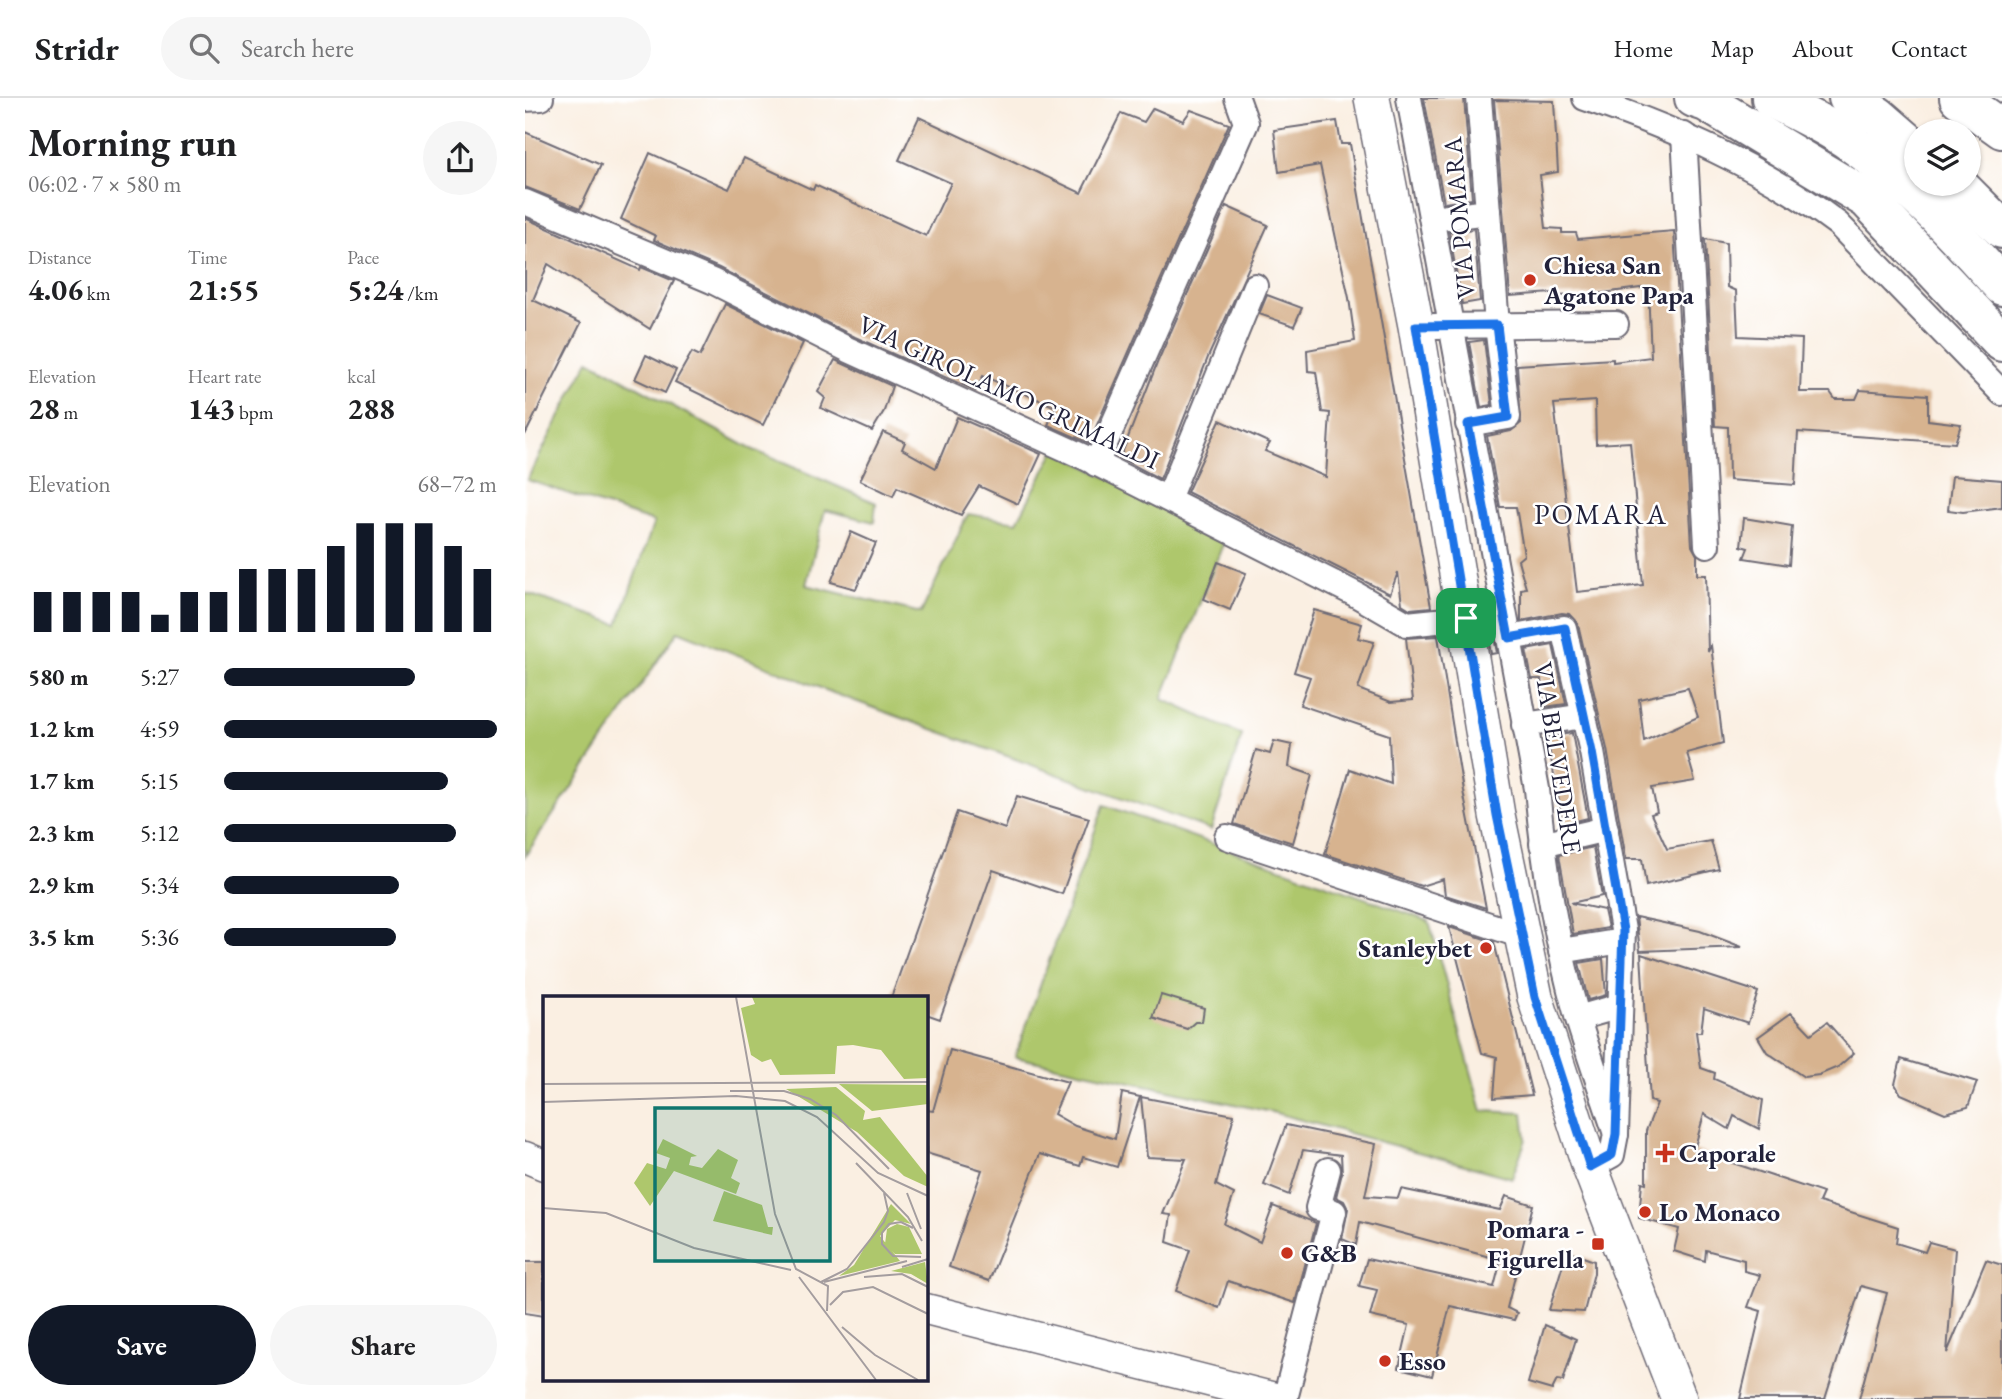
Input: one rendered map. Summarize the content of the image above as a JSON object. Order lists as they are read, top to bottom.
{
  "streets": {
    "street": ["VIA POMARA", "VIA GIROLAMO GRIMALDI", "VIA BELVEDERE"]
  },
  "crossings": [
    ["VIA POMARA", "VIA BELVEDERE"]
  ],
  "districts": ["POMARA"],
  "places": {
    "other": [
      "Chiesa San Agatone Papa",
      "Stanleybet",
      "Lo Monaco",
      "G&B",
      "Esso"
    ],
    "health": ["Caporale"],
    "transit": ["Pomara - Figurella"]
  },
  "page": {
    "header": "Stridr",
    "search": "Search here",
    "nav": [
      "Home",
      "Map",
      "About",
      "Contact"
    ],
    "heading": ["Morning run", "06:02 · 7 × 580 m"],
    "stats": [
      ["Distance", "4.06 km"],
      ["Time", "21:55"],
      ["Pace", "5:24 /km"],
      ["Elevation", "28 m"],
      ["Heart rate", "143 bpm"],
      ["kcal", "288"]
    ],
    "chart": ["Elevation", "68–72 m"],
    "list": [
      {
        "name": "580 m",
        "note": "5:27"
      },
      {
        "name": "1.2 km",
        "note": "4:59"
      },
      {
        "name": "1.7 km",
        "note": "5:15"
      },
      {
        "name": "2.3 km",
        "note": "5:12"
      },
      {
        "name": "2.9 km",
        "note": "5:34"
      },
      {
        "name": "3.5 km",
        "note": "5:36"
      }
    ],
    "buttons": ["Save", "Share"]
  }
}
